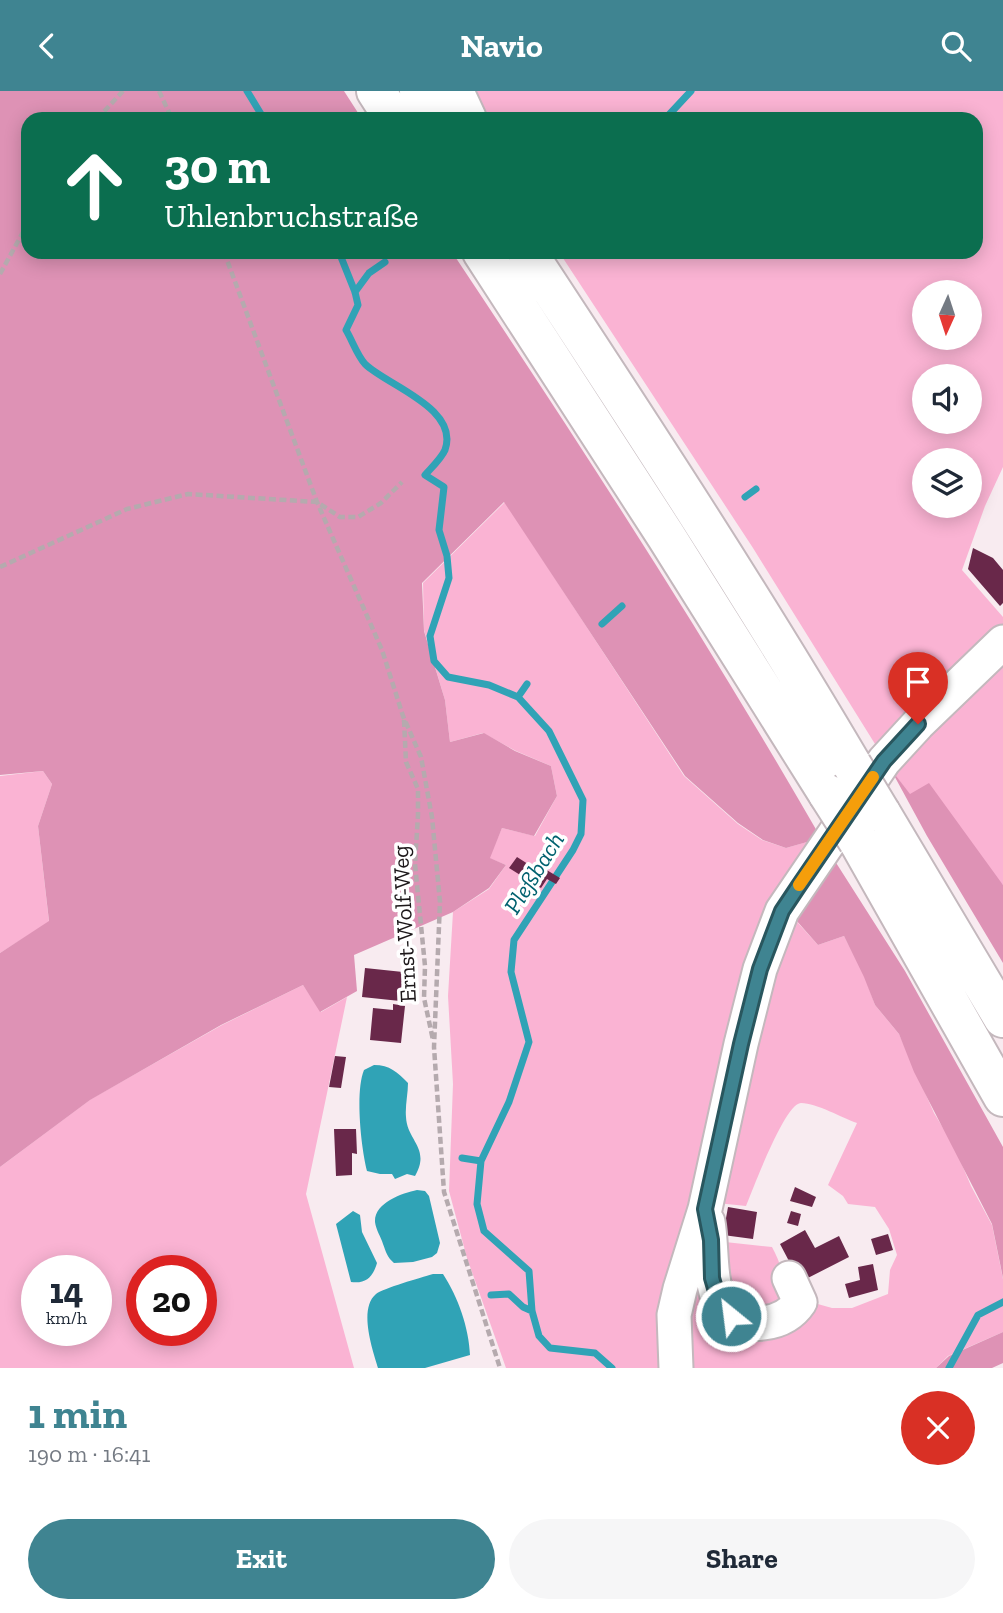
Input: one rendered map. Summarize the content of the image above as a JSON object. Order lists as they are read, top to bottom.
{
  "streets": {
    "path": ["Ernst-Wolf-Weg"]
  },
  "water": ["Pleßbach"],
  "north": "bottom",
  "page": {
    "header": "Navio",
    "turn": ["30 m", "Uhlenbruchstraße"],
    "speed": "14 km/h",
    "limit": "20",
    "heading": ["1 min", "190 m · 16:41"],
    "buttons": ["Exit", "Share"]
  }
}
